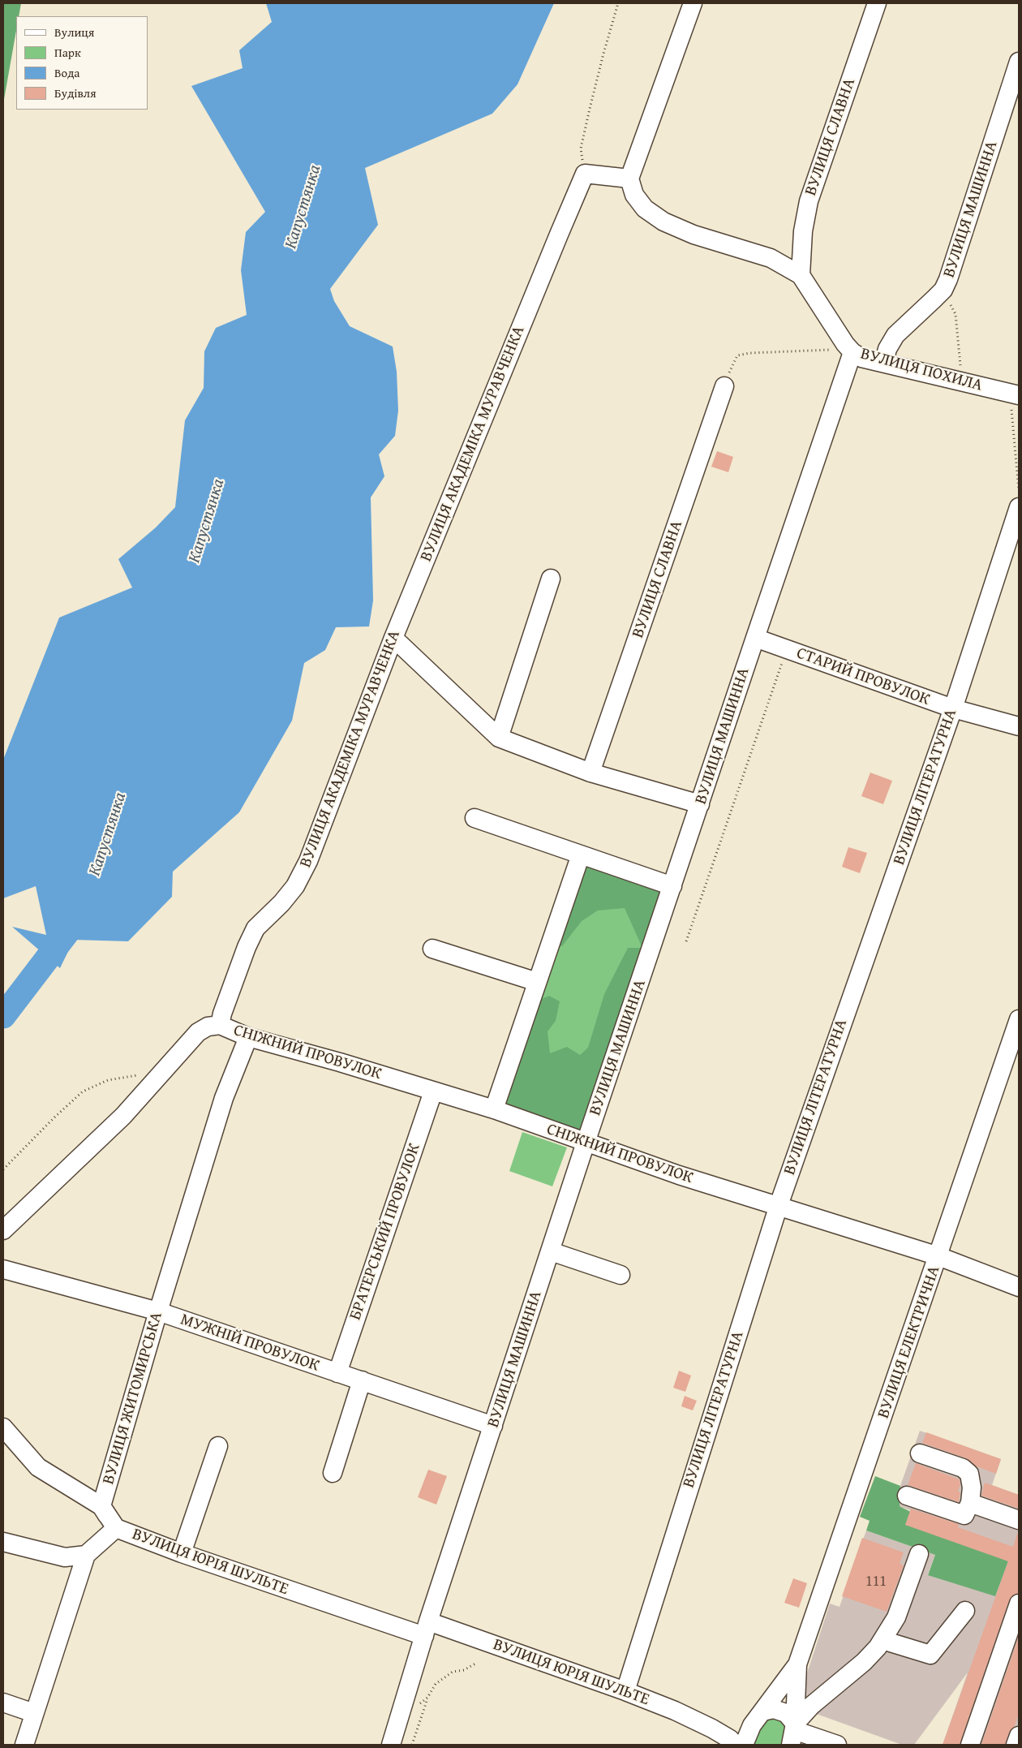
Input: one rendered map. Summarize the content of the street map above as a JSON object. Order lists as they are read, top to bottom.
{
  "streets": {
    "street": [
      "ВУЛИЦЯ СЛАВНА",
      "ВУЛИЦЯ МАШИННА",
      "ВУЛИЦЯ ПОХИЛА",
      "ВУЛИЦЯ АКАДЕМІКА МУРАВЧЕНКА",
      "СТАРИЙ ПРОВУЛОК",
      "ВУЛИЦЯ ЛІТЕРАТУРНА",
      "СНІЖНИЙ ПРОВУЛОК",
      "БРАТЕРСЬКИЙ ПРОВУЛОК",
      "ВУЛИЦЯ ЕЛЕКТРИЧНА",
      "МУЖНІЙ ПРОВУЛОК",
      "ВУЛИЦЯ ЖИТОМИРСЬКА",
      "ВУЛИЦЯ ЮРІЯ ШУЛЬТЕ"
    ]
  },
  "crossings": [
    ["ВУЛИЦЯ СЛАВНА", "ВУЛИЦЯ ПОХИЛА"],
    ["ВУЛИЦЯ МАШИННА", "ВУЛИЦЯ ПОХИЛА"],
    ["ВУЛИЦЯ МАШИННА", "СТАРИЙ ПРОВУЛОК"],
    ["ВУЛИЦЯ МАШИННА", "СНІЖНИЙ ПРОВУЛОК"],
    ["ВУЛИЦЯ МАШИННА", "МУЖНІЙ ПРОВУЛОК"],
    ["ВУЛИЦЯ МАШИННА", "ВУЛИЦЯ ЮРІЯ ШУЛЬТЕ"],
    ["ВУЛИЦЯ АКАДЕМІКА МУРАВЧЕНКА", "СНІЖНИЙ ПРОВУЛОК"],
    ["СТАРИЙ ПРОВУЛОК", "ВУЛИЦЯ ЛІТЕРАТУРНА"],
    ["ВУЛИЦЯ ЛІТЕРАТУРНА", "СНІЖНИЙ ПРОВУЛОК"],
    ["ВУЛИЦЯ ЛІТЕРАТУРНА", "ВУЛИЦЯ ЮРІЯ ШУЛЬТЕ"],
    ["СНІЖНИЙ ПРОВУЛОК", "БРАТЕРСЬКИЙ ПРОВУЛОК"],
    ["СНІЖНИЙ ПРОВУЛОК", "ВУЛИЦЯ ЕЛЕКТРИЧНА"],
    ["СНІЖНИЙ ПРОВУЛОК", "ВУЛИЦЯ ЖИТОМИРСЬКА"],
    ["БРАТЕРСЬКИЙ ПРОВУЛОК", "МУЖНІЙ ПРОВУЛОК"],
    ["МУЖНІЙ ПРОВУЛОК", "ВУЛИЦЯ ЖИТОМИРСЬКА"]
  ],
  "water": ["Капустянка"],
  "house_numbers": ["111"],
  "legend": [
    "Вулиця",
    "Парк",
    "Вода",
    "Будівля"
  ]
}
